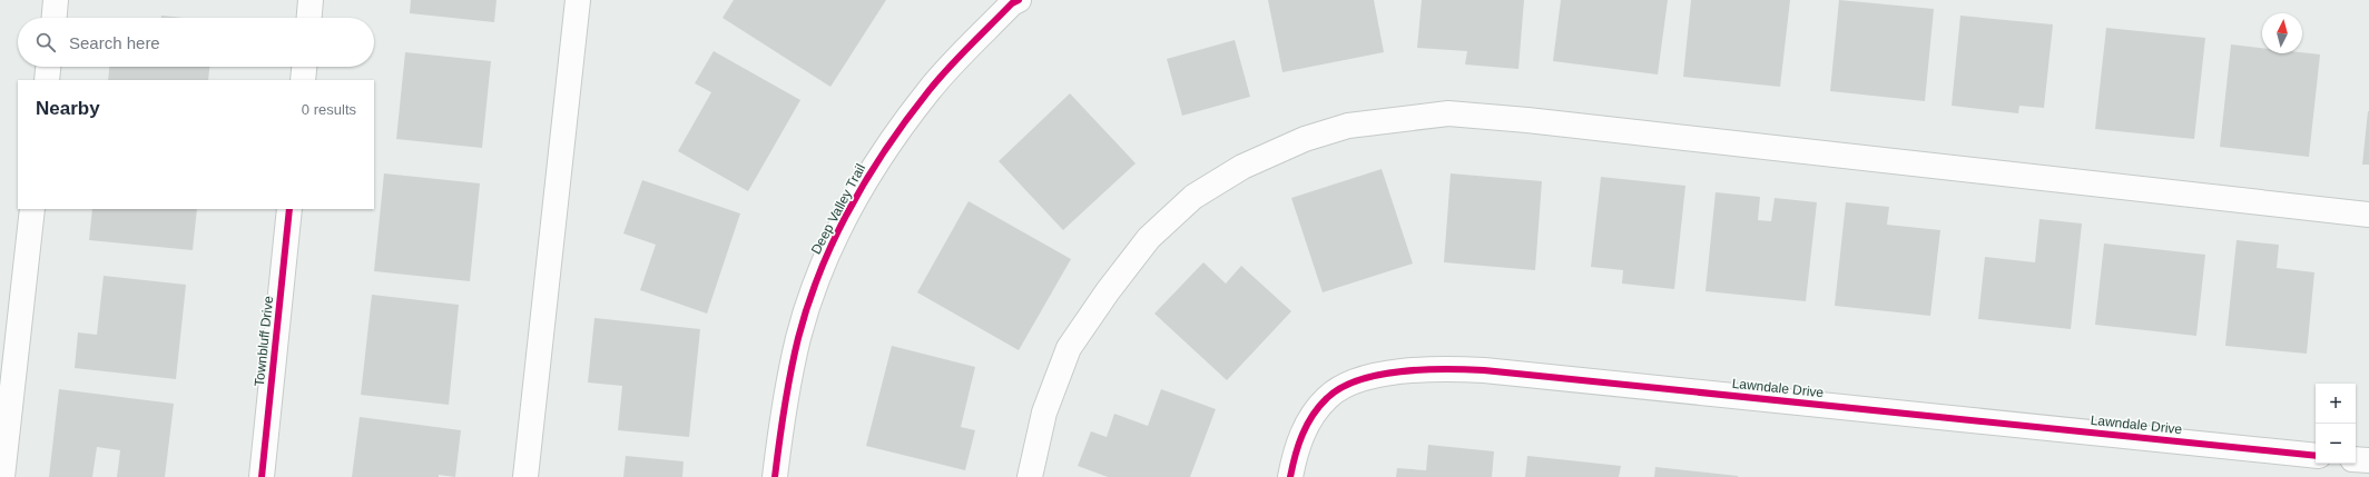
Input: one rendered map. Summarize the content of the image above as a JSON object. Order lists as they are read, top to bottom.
{
  "streets": {
    "street": ["Deep Valley Trail", "Townbluff Drive", "Lawndale Drive"]
  },
  "north": "top",
  "page": {
    "search": "Search here",
    "heading": ["Nearby", "0 results"],
    "map_buttons": ["+", "−"]
  }
}
